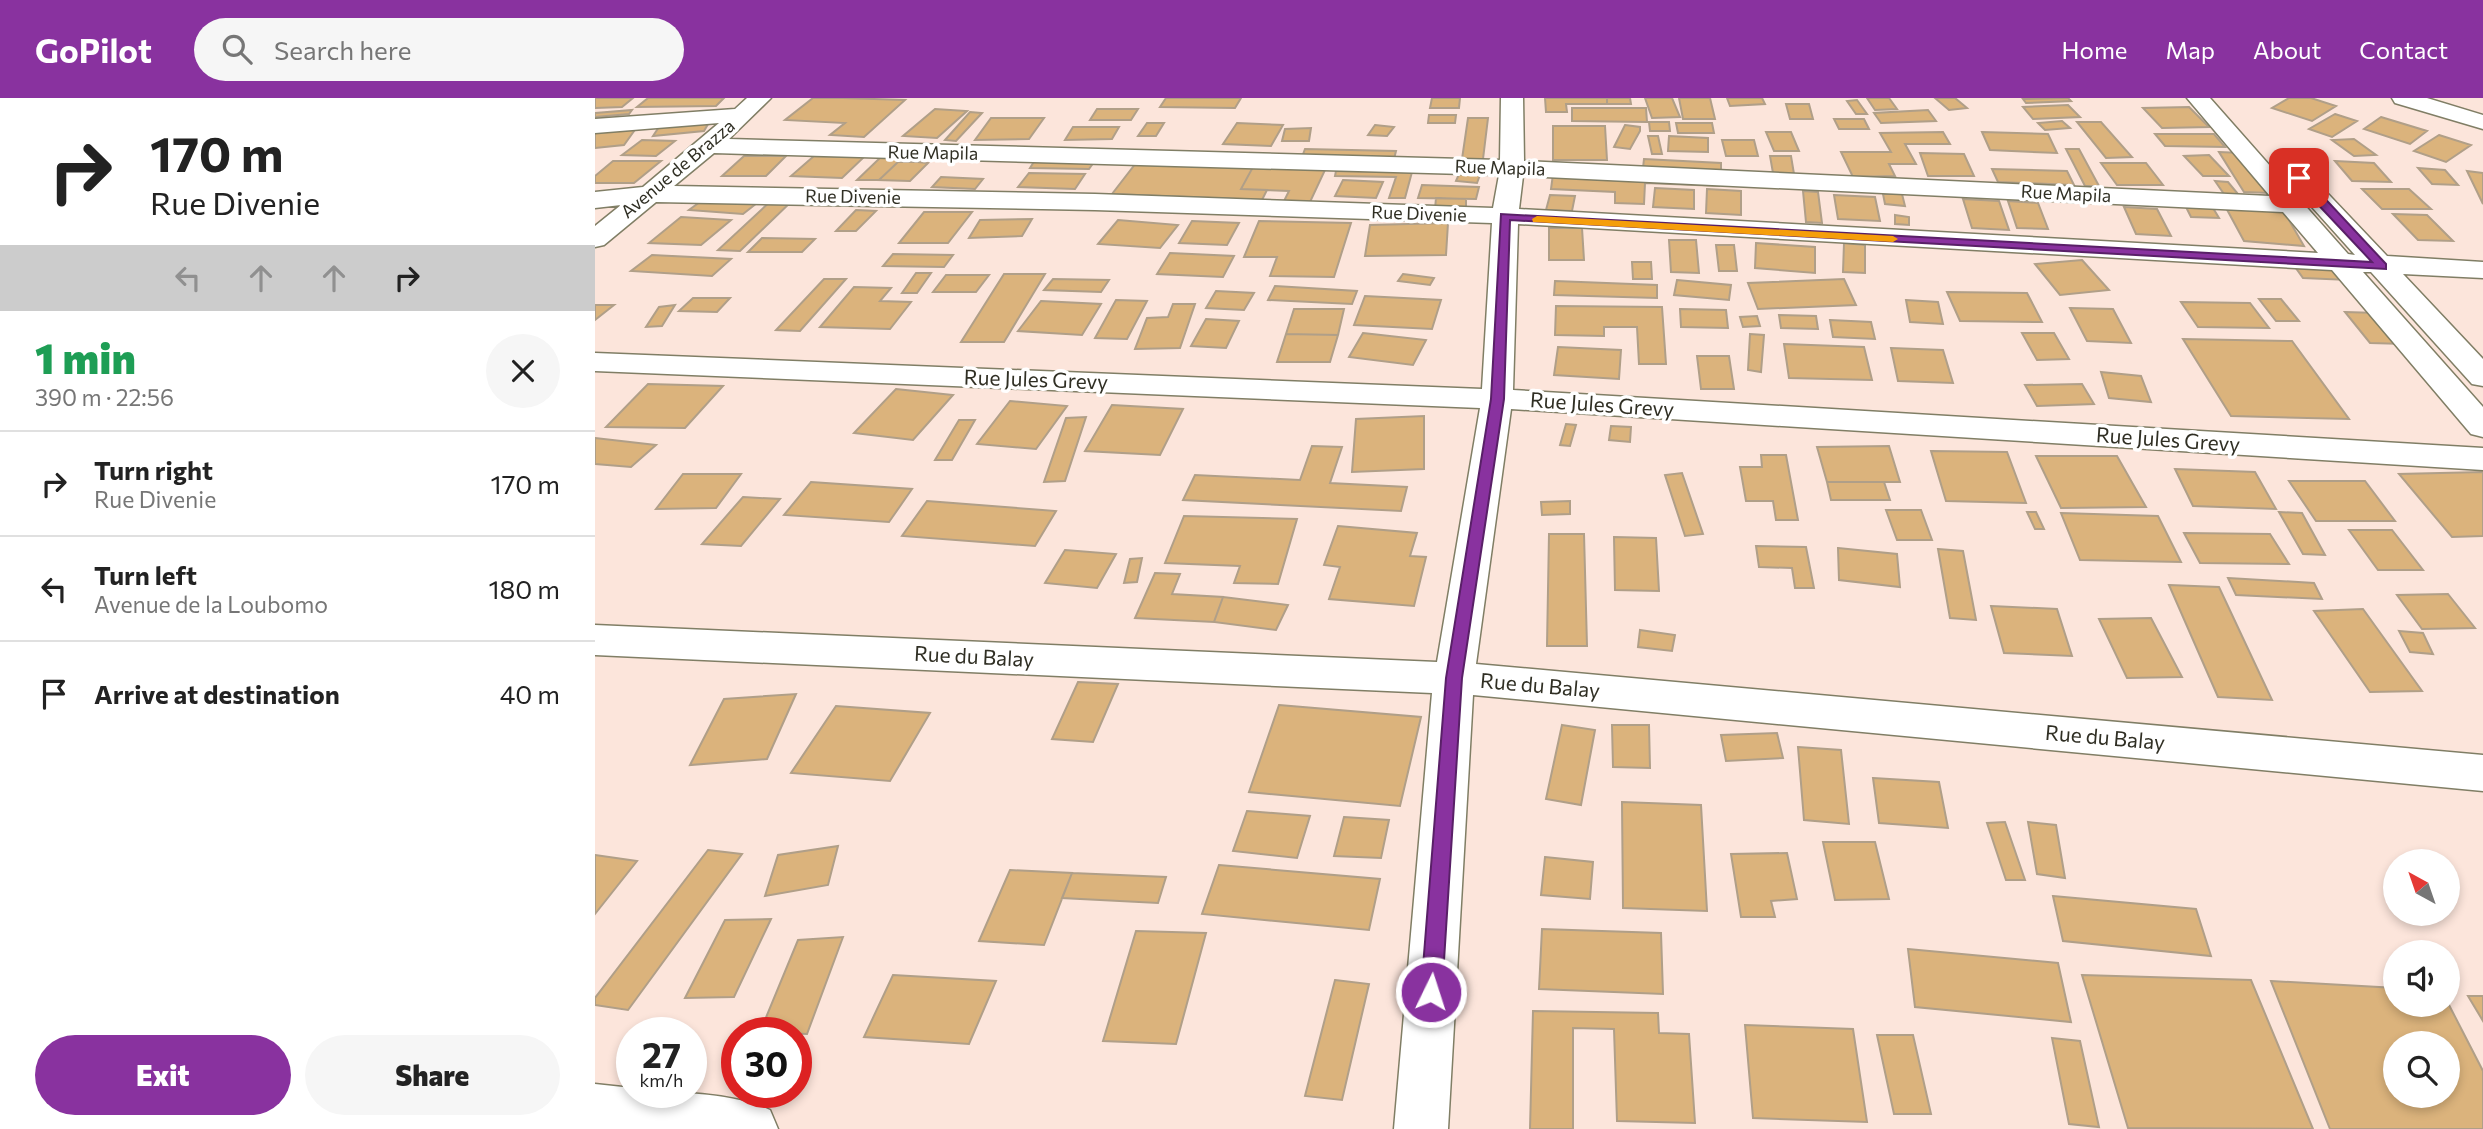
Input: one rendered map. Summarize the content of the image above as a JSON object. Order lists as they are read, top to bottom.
{
  "streets": {
    "street": [
      "Rue Mapila",
      "Avenue de Brazza",
      "Rue Divenie",
      "Rue Jules Grevy",
      "Rue du Balay"
    ]
  },
  "crossings": [
    ["Rue Mapila", "Avenue de Brazza"],
    ["Avenue de Brazza", "Rue Divenie"]
  ],
  "north": "top left",
  "page": {
    "header": "GoPilot",
    "search": "Search here",
    "nav": [
      "Home",
      "Map",
      "About",
      "Contact"
    ],
    "turn": ["170 m", "Rue Divenie"],
    "heading": ["1 min", "390 m · 22:56"],
    "list": [
      {
        "name": "Turn right",
        "note": "Rue Divenie",
        "value": "170 m"
      },
      {
        "name": "Turn left",
        "note": "Avenue de la Loubomo",
        "value": "180 m"
      },
      {
        "name": "Arrive at destination",
        "value": "40 m"
      }
    ],
    "speed": "27 km/h",
    "limit": "30",
    "buttons": ["Exit", "Share"]
  }
}
